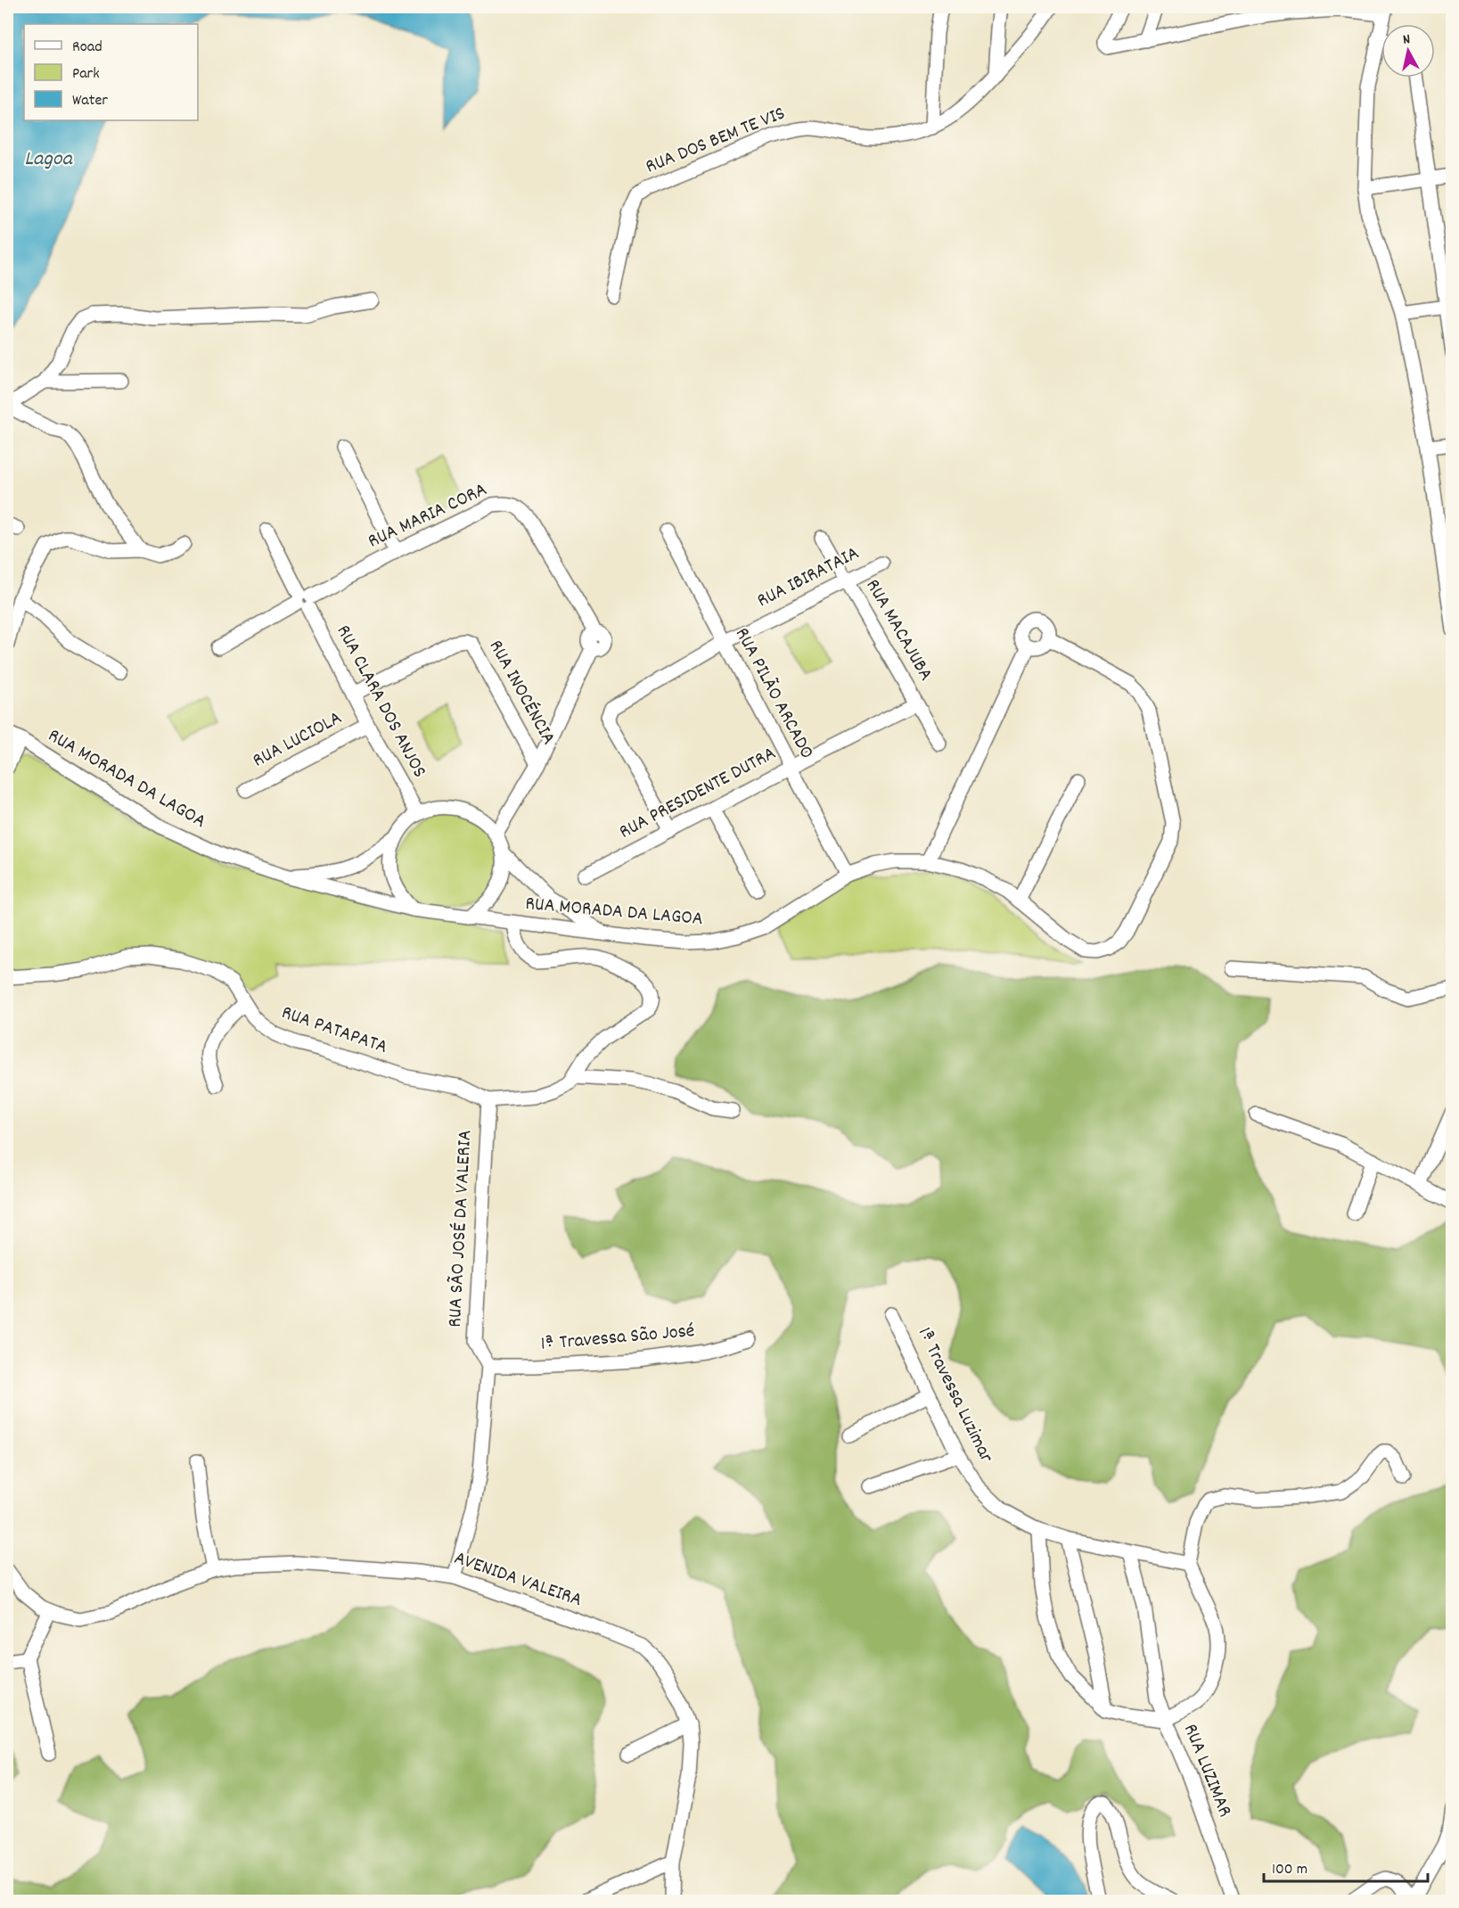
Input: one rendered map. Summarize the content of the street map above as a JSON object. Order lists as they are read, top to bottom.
{
  "streets": {
    "street": [
      "RUA DOS BEM TE VIS",
      "RUA MARIA CORA",
      "RUA IBIRATAIA",
      "RUA MACAJUBA",
      "RUA INOCÉNCIA",
      "RUA PILÃO ARCADO",
      "RUA CLARA DOS ANJOS",
      "RUA LUCIOLA",
      "RUA MORADA DA LAGOA",
      "RUA PRESIDENTE DUTRA",
      "RUA PATAPATA",
      "RUA SÃO JOSÉ DA VALERIA",
      "1ª Travessa São José",
      "1ª Travessa Luzimar",
      "AVENIDA VALEIRA",
      "RUA LUZIMAR"
    ]
  },
  "crossings": [
    ["RUA MARIA CORA", "RUA INOCÉNCIA"],
    ["RUA MARIA CORA", "RUA CLARA DOS ANJOS"],
    ["RUA IBIRATAIA", "RUA MACAJUBA"],
    ["RUA IBIRATAIA", "RUA PILÃO ARCADO"],
    ["RUA IBIRATAIA", "RUA PRESIDENTE DUTRA"],
    ["RUA MACAJUBA", "RUA PRESIDENTE DUTRA"],
    ["RUA INOCÉNCIA", "RUA CLARA DOS ANJOS"],
    ["RUA PILÃO ARCADO", "RUA MORADA DA LAGOA"],
    ["RUA PILÃO ARCADO", "RUA PRESIDENTE DUTRA"],
    ["RUA CLARA DOS ANJOS", "RUA LUCIOLA"],
    ["RUA CLARA DOS ANJOS", "RUA MORADA DA LAGOA"],
    ["RUA PATAPATA", "RUA SÃO JOSÉ DA VALERIA"],
    ["RUA SÃO JOSÉ DA VALERIA", "1ª Travessa São José"],
    ["1ª Travessa Luzimar", "RUA LUZIMAR"]
  ],
  "water": ["Lagoa"],
  "legend": ["Road", "Park", "Water"],
  "scale_bar": "100 m",
  "north": "top"
}
